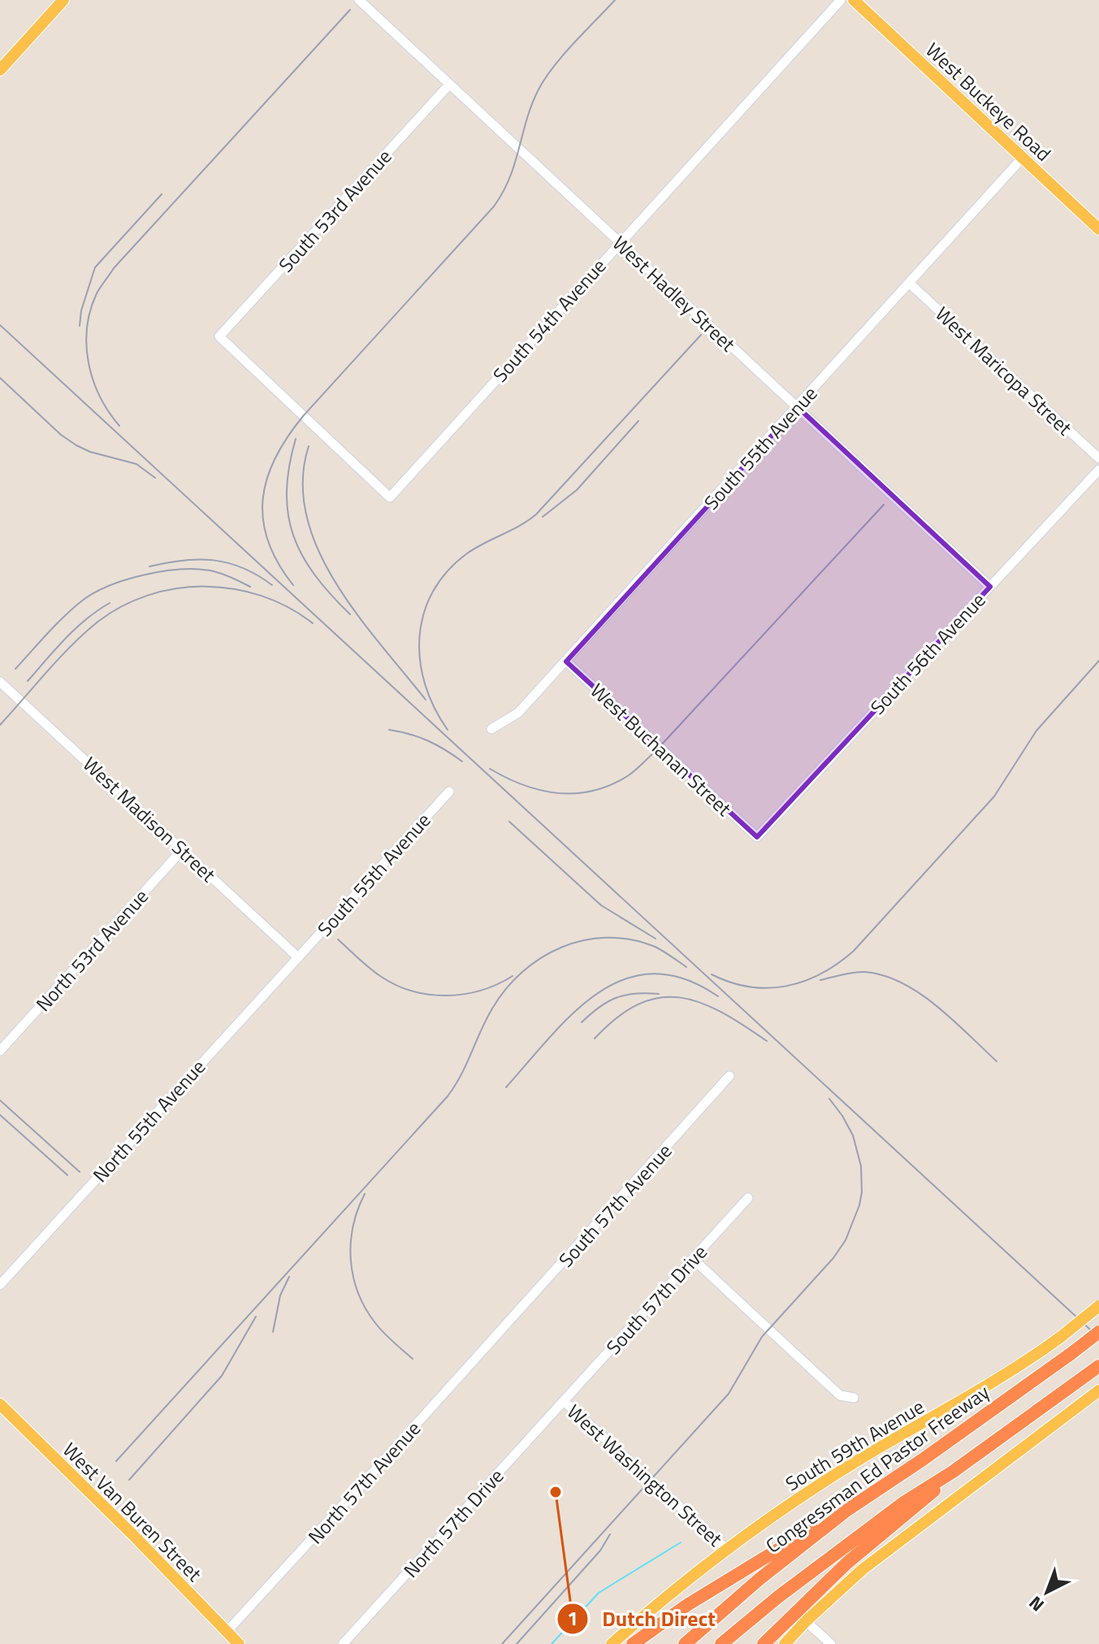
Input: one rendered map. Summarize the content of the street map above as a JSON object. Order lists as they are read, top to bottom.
{
  "streets": {
    "highway": ["Congressman Ed Pastor Freeway"],
    "main road": ["West Buckeye Road", "South 59th Avenue", "West Van Buren Street"],
    "street": [
      "South 53rd Avenue",
      "West Hadley Street",
      "South 54th Avenue",
      "West Maricopa Street",
      "South 55th Avenue",
      "South 56th Avenue",
      "West Buchanan Street",
      "West Madison Street",
      "North 53rd Avenue",
      "North 55th Avenue",
      "South 57th Avenue",
      "South 57th Drive",
      "West Washington Street",
      "North 57th Avenue",
      "North 57th Drive"
    ]
  },
  "crossings": [
    ["West Buckeye Road", "South 55th Avenue"],
    ["South 53rd Avenue", "West Hadley Street"],
    ["South 53rd Avenue", "South 54th Avenue"],
    ["West Hadley Street", "South 54th Avenue"],
    ["West Hadley Street", "South 55th Avenue"],
    ["West Hadley Street", "South 56th Avenue"],
    ["West Maricopa Street", "South 55th Avenue"],
    ["South 55th Avenue", "West Buchanan Street"],
    ["South 55th Avenue", "West Madison Street"],
    ["South 55th Avenue", "North 55th Avenue"],
    ["South 56th Avenue", "West Buchanan Street"],
    ["West Madison Street", "North 53rd Avenue"],
    ["West Madison Street", "North 55th Avenue"],
    ["South 57th Avenue", "North 57th Avenue"],
    ["South 57th Drive", "West Washington Street"],
    ["South 57th Drive", "North 57th Drive"],
    ["South 59th Avenue", "West Washington Street"],
    ["West Washington Street", "North 57th Drive"],
    ["North 57th Avenue", "West Van Buren Street"]
  ],
  "places": ["Dutch Direct"],
  "north": "bottom left"
}
